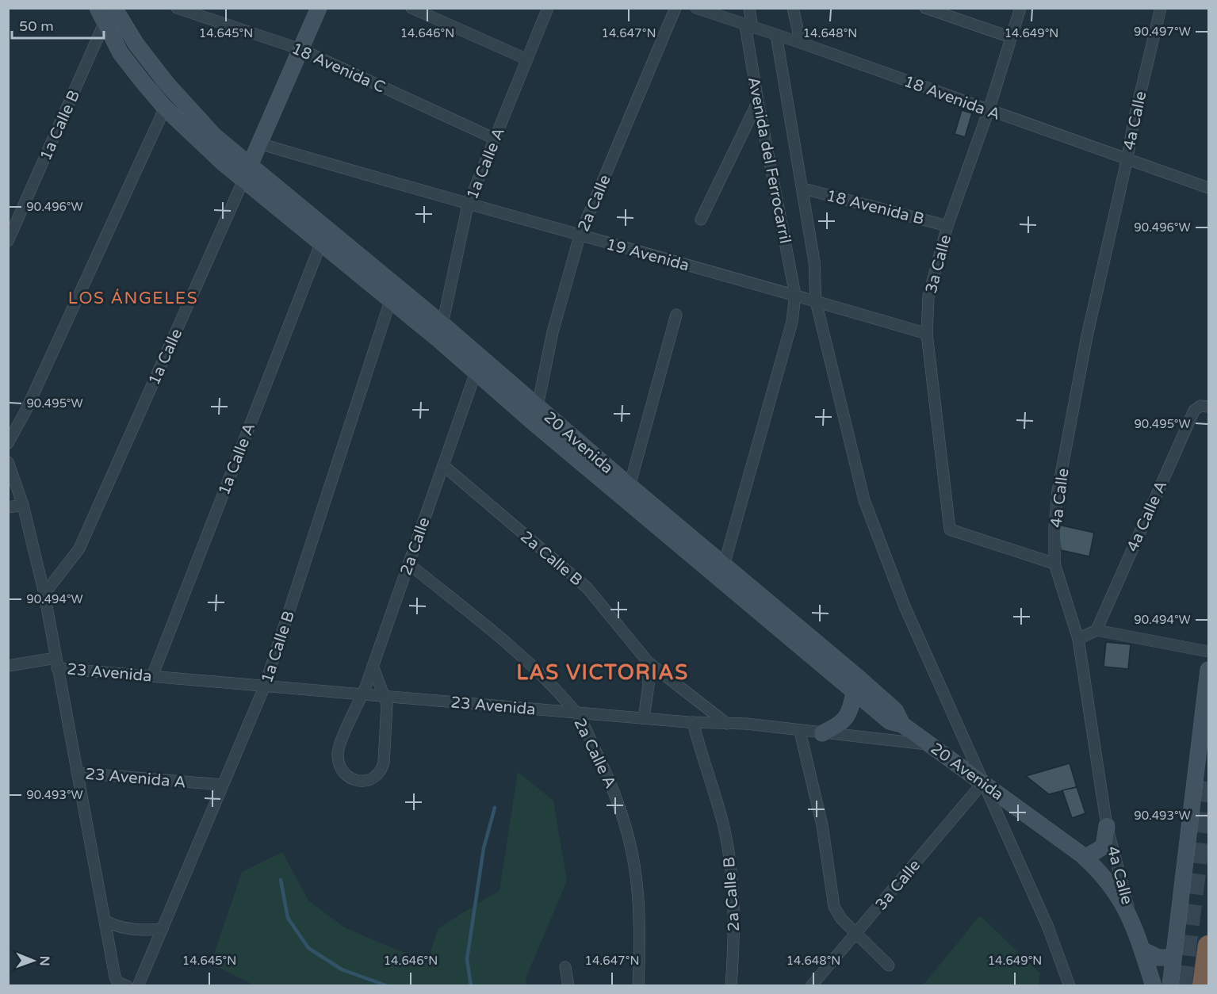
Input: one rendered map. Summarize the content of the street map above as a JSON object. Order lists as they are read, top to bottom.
{
  "streets": {
    "street": [
      "18 Avenida C",
      "18 Avenida A",
      "4a Calle",
      "1a Calle B",
      "Avenida del Ferrocarril",
      "1a Calle A",
      "2a Calle",
      "18 Avenida B",
      "19 Avenida",
      "3a Calle",
      "1a Calle",
      "20 Avenida",
      "4a Calle A",
      "2a Calle B",
      "23 Avenida",
      "2a Calle A",
      "23 Avenida A"
    ]
  },
  "crossings": [
    ["18 Avenida C", "1a Calle A"],
    ["18 Avenida C", "1a Calle"],
    ["18 Avenida A", "4a Calle"],
    ["18 Avenida A", "Avenida del Ferrocarril"],
    ["18 Avenida A", "3a Calle"],
    ["4a Calle", "3a Calle"],
    ["4a Calle", "20 Avenida"],
    ["1a Calle B", "20 Avenida"],
    ["1a Calle B", "23 Avenida"],
    ["1a Calle B", "23 Avenida A"],
    ["Avenida del Ferrocarril", "18 Avenida B"],
    ["Avenida del Ferrocarril", "19 Avenida"],
    ["Avenida del Ferrocarril", "3a Calle"],
    ["Avenida del Ferrocarril", "20 Avenida"],
    ["1a Calle A", "19 Avenida"],
    ["1a Calle A", "20 Avenida"],
    ["1a Calle A", "23 Avenida"],
    ["2a Calle", "19 Avenida"],
    ["2a Calle", "20 Avenida"],
    ["2a Calle", "2a Calle B"],
    ["2a Calle", "23 Avenida"],
    ["2a Calle", "2a Calle A"],
    ["18 Avenida B", "3a Calle"],
    ["19 Avenida", "3a Calle"],
    ["19 Avenida", "1a Calle"],
    ["3a Calle", "20 Avenida"],
    ["1a Calle", "20 Avenida"],
    ["1a Calle", "23 Avenida"],
    ["20 Avenida", "23 Avenida"],
    ["2a Calle B", "23 Avenida"],
    ["23 Avenida", "2a Calle A"],
    ["23 Avenida", "23 Avenida A"]
  ],
  "districts": ["LOS ÁNGELES", "LAS VICTORIAS"],
  "scale_bar": "50 m",
  "north": "right",
  "coordinates": [
    "90.497°W",
    "14.645°N",
    "14.646°N",
    "14.647°N",
    "14.648°N",
    "14.649°N",
    "90.496°W",
    "90.495°W",
    "90.494°W",
    "90.493°W"
  ]
}
